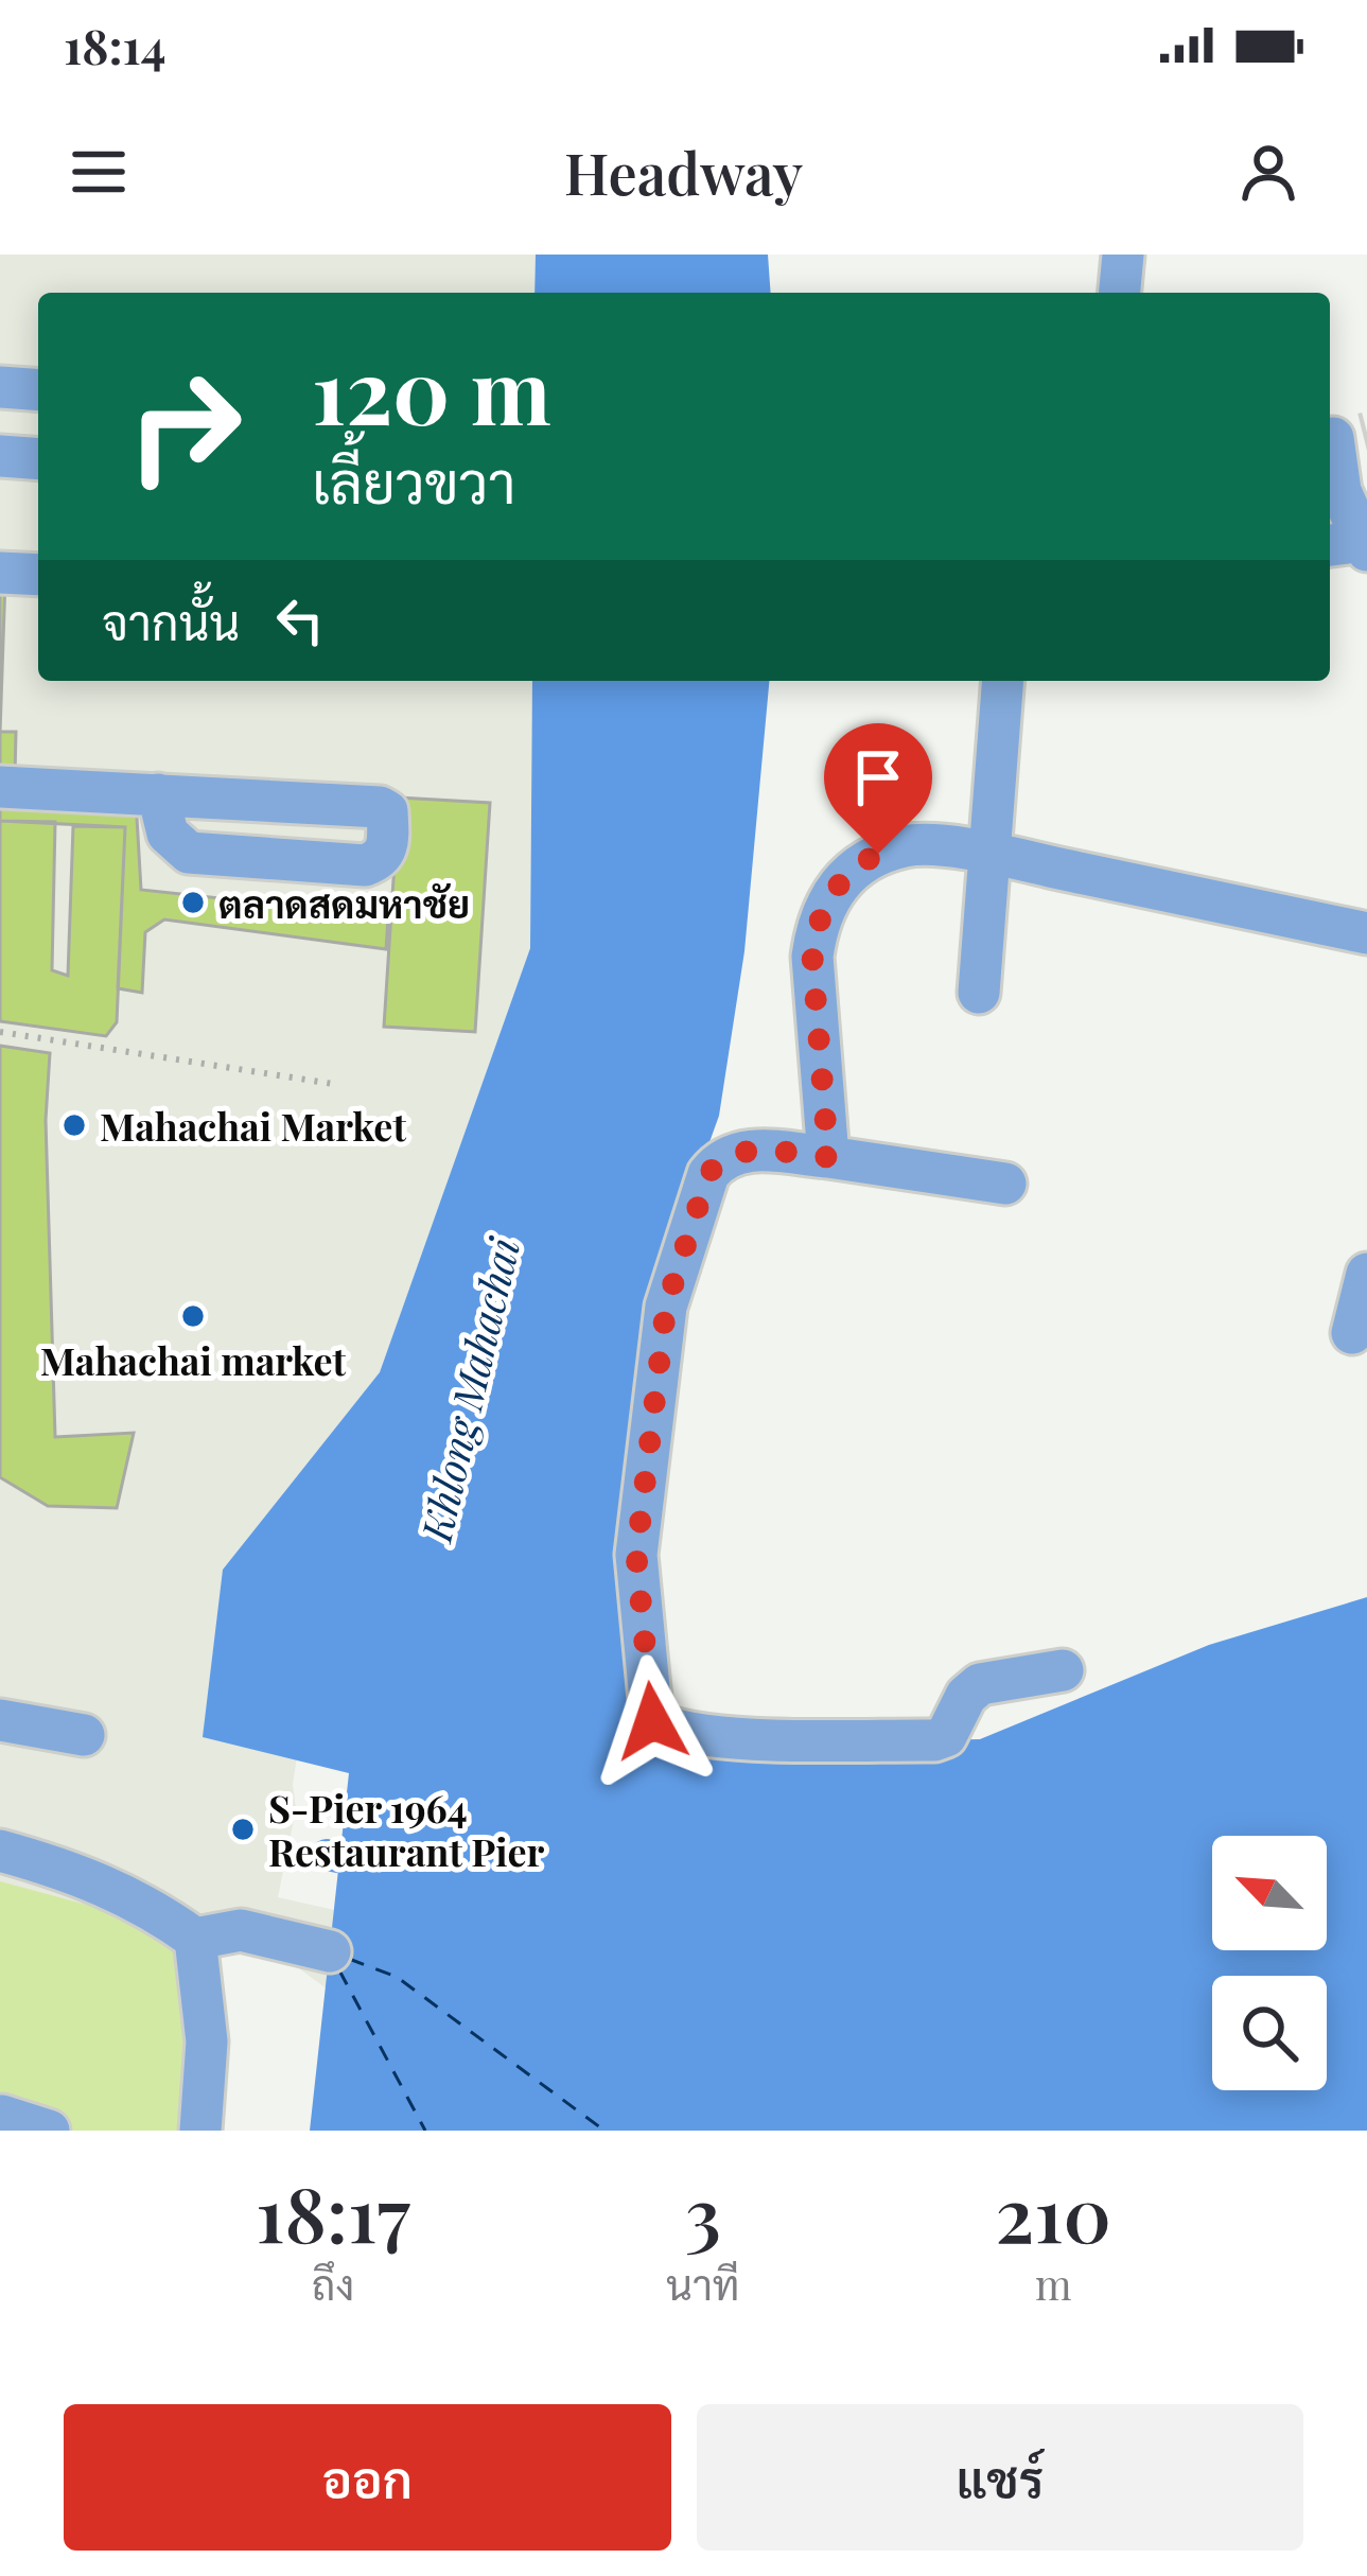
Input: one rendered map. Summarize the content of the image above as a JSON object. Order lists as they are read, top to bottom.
{
  "water": ["Khlong Mahachai"],
  "places": [
    "ตลาดสดมหาชัย",
    "Mahachai Market",
    "Mahachai market",
    "S-Pier 1964 Restaurant Pier"
  ],
  "north": "top left",
  "page": {
    "status": "18:14",
    "header": "Headway",
    "turn": ["120 m", "เลี้ยวขวา"],
    "then": "จากนั้น",
    "eta": [
      "18:17",
      "ถึง",
      "3",
      "นาที",
      "210",
      "m"
    ],
    "buttons": ["ออก", "แชร์"]
  }
}
